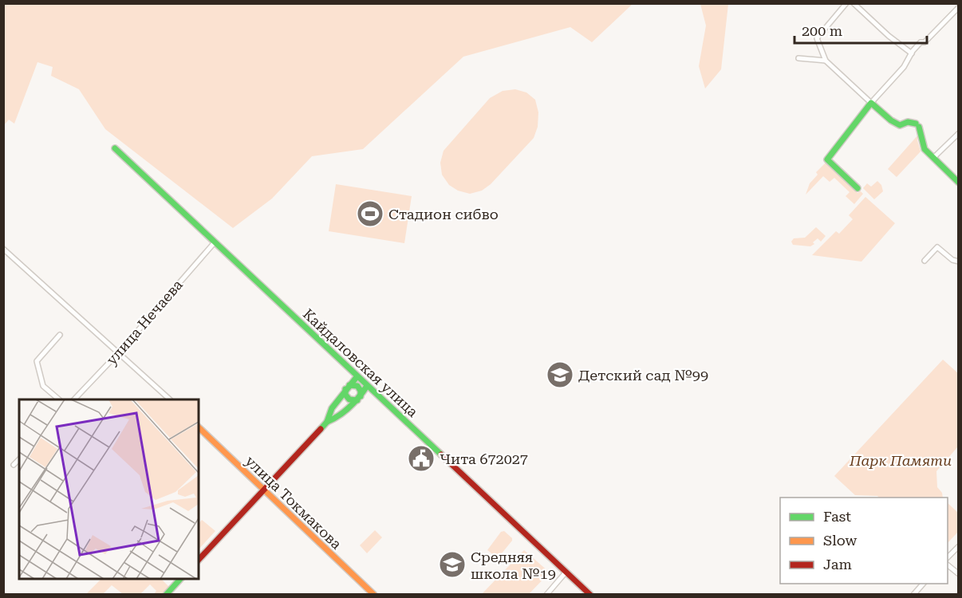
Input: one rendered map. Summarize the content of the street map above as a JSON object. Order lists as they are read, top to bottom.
{
  "streets": {
    "street": ["улица Нечаева", "Кайдаловская улица", "улица Токмакова"]
  },
  "crossings": [
    ["улица Нечаева", "Кайдаловская улица"]
  ],
  "parks": ["Парк Памяти"],
  "places": {
    "sports": ["Стадион сибво"],
    "school or university": ["Детский сад №99", "Средняя школа №19"],
    "public building": ["Чита 672027"]
  },
  "legend": ["Fast", "Slow", "Jam"],
  "scale_bar": "200 m"
}
